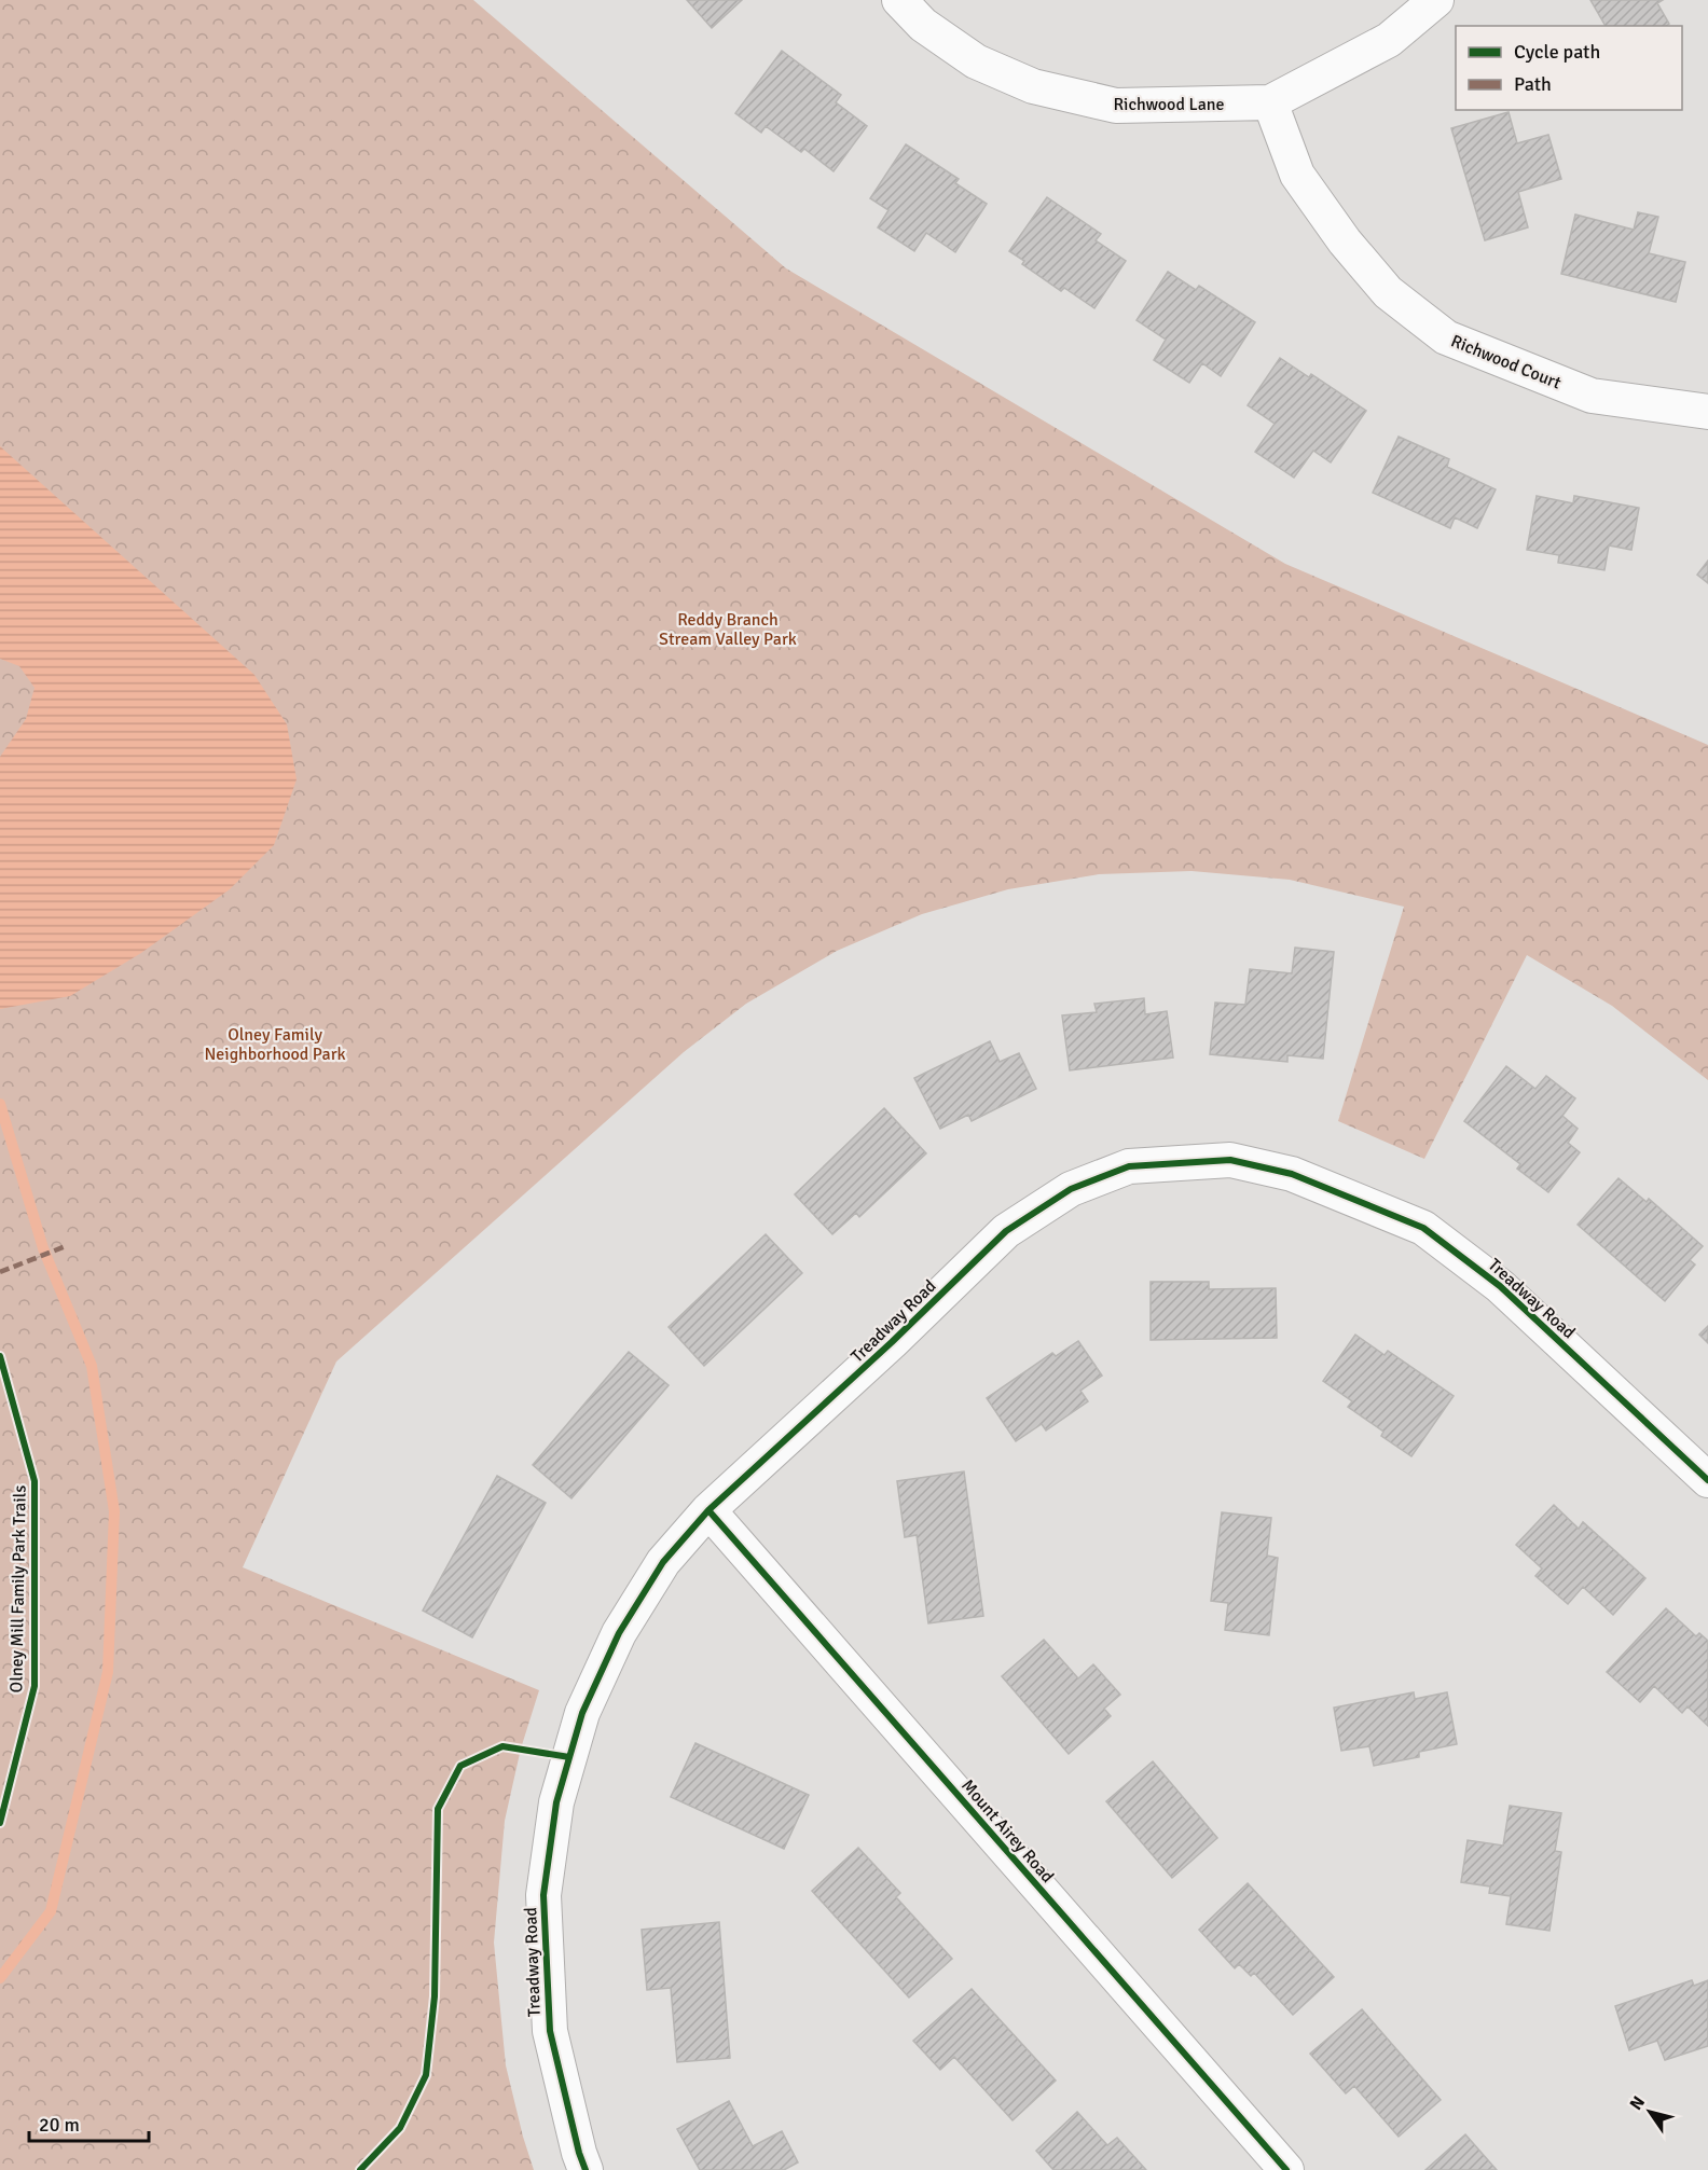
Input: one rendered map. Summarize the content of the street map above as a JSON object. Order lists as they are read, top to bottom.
{
  "streets": {
    "street": [
      "Richwood Lane",
      "Richwood Court",
      "Treadway Road",
      "Mount Airey Road"
    ],
    "cycle path": ["Olney Mill Family Park Trails"]
  },
  "crossings": [
    ["Richwood Lane", "Richwood Court"],
    ["Treadway Road", "Mount Airey Road"]
  ],
  "parks": ["Reddy Branch Stream Valley Park", "Olney Family Neighborhood Park"],
  "legend": ["Cycle path", "Path"],
  "scale_bar": "20 m",
  "north": "top left"
}
